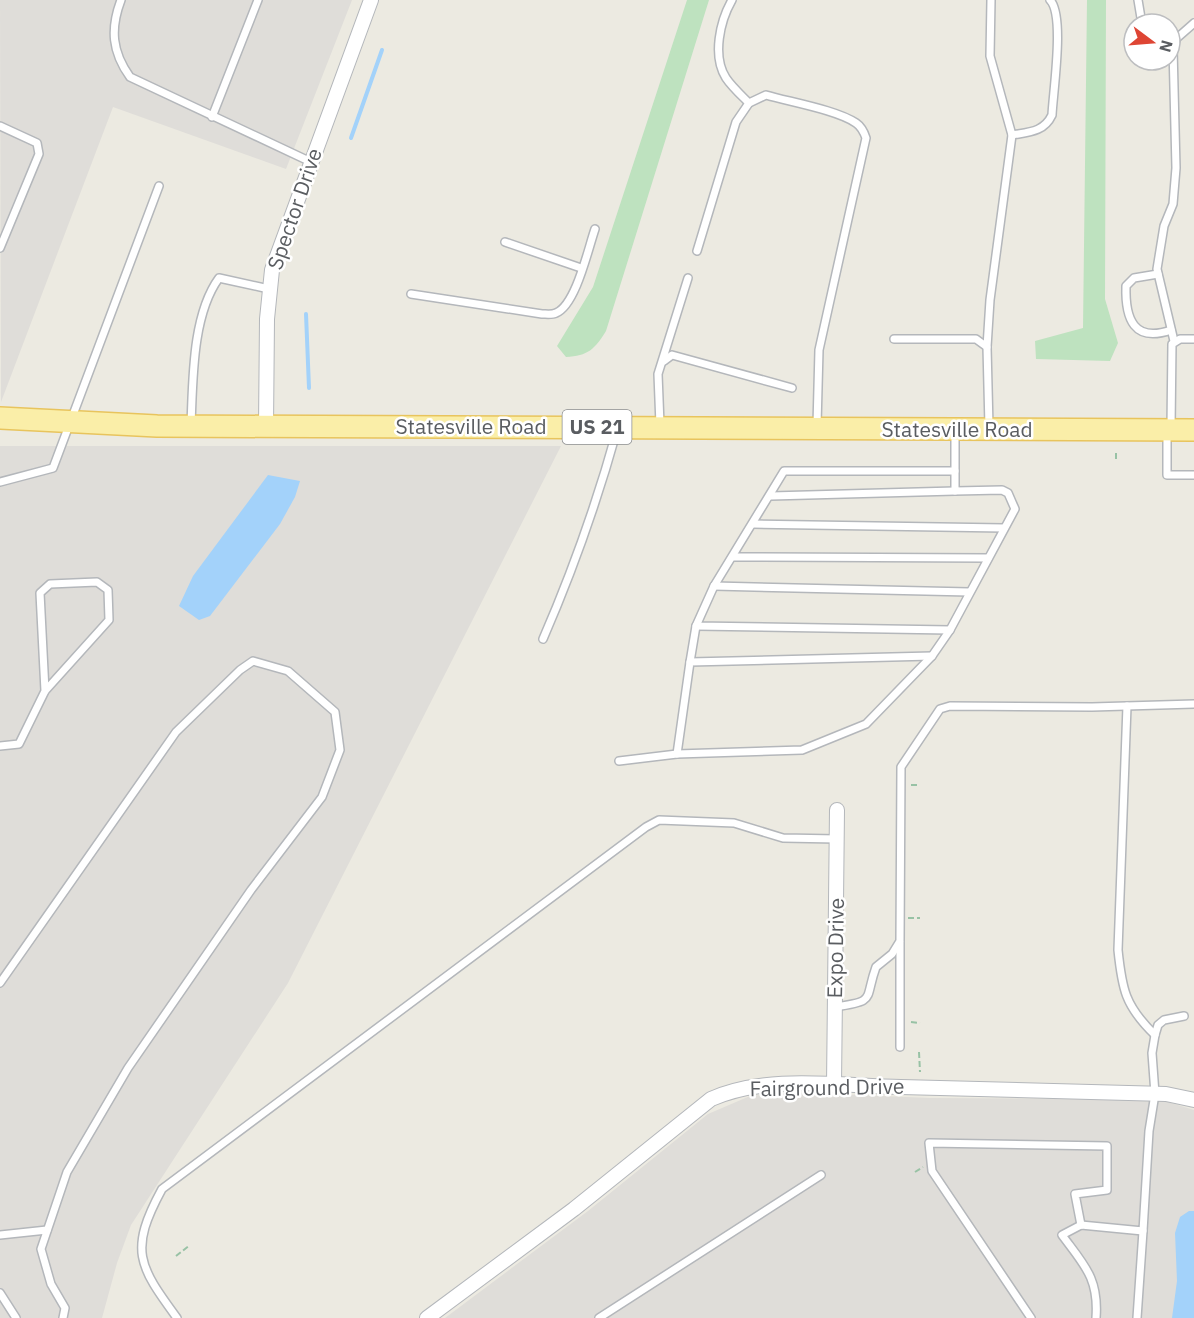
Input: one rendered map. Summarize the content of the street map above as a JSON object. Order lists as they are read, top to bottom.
{
  "streets": {
    "main road": ["Statesville Road", "US 21"],
    "street": ["Spector Drive", "Expo Drive", "Fairground Drive"]
  },
  "crossings": [
    ["Spector Drive", "Statesville Road"],
    ["Expo Drive", "Fairground Drive"]
  ],
  "north": "right"
}
